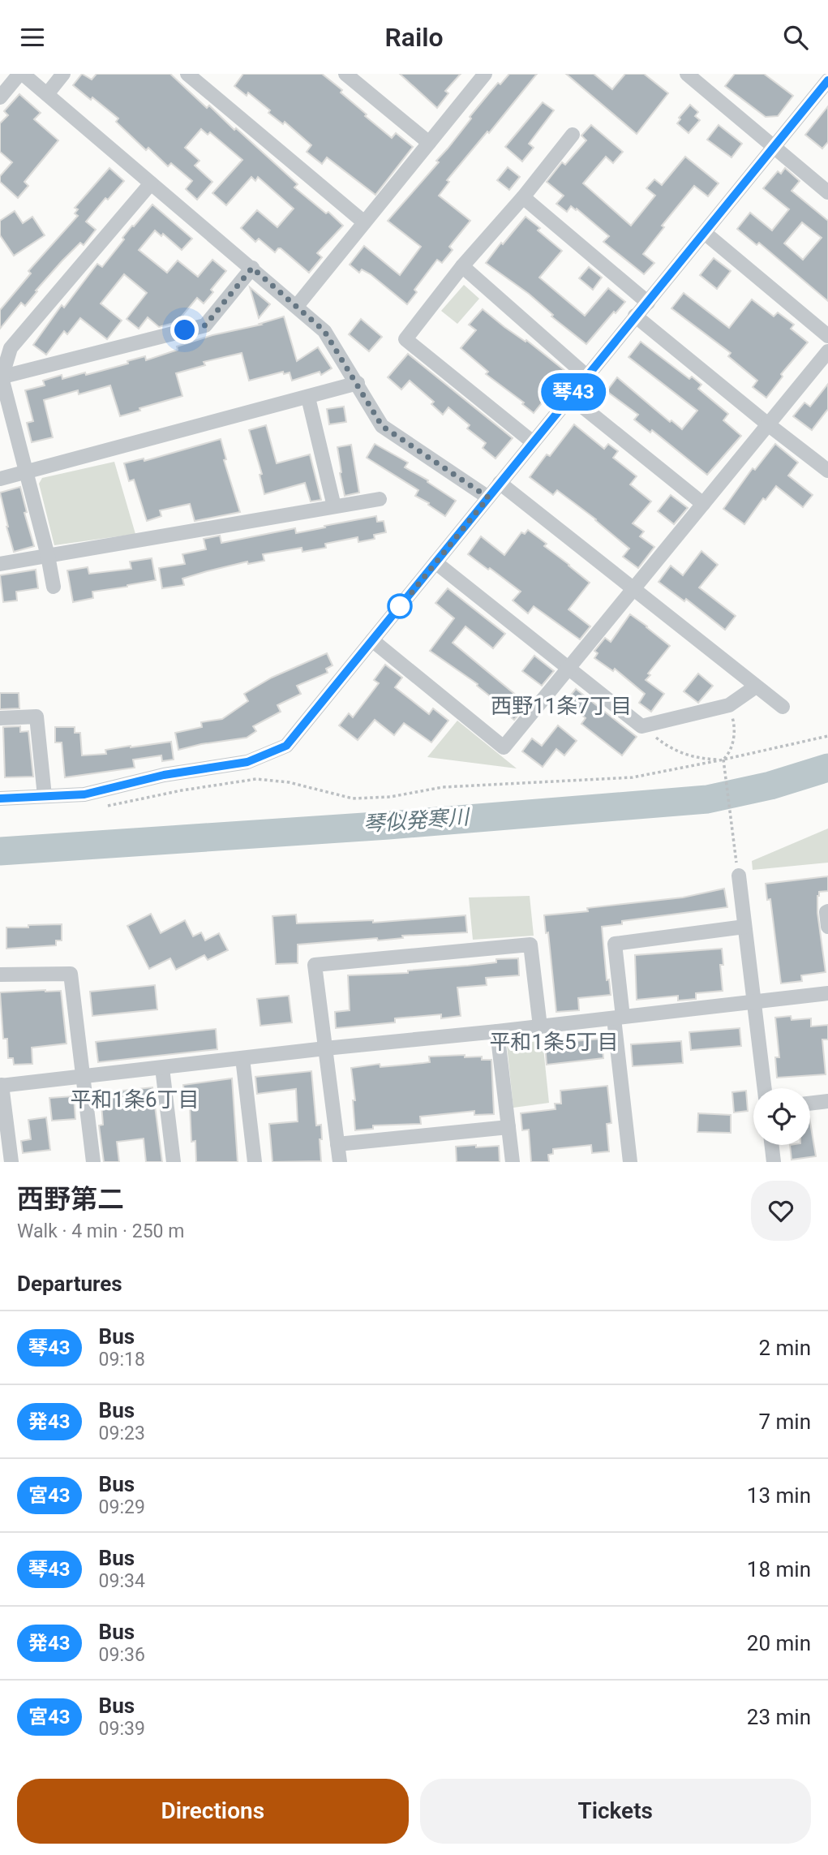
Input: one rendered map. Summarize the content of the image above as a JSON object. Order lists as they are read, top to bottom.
{
  "districts": ["西野11条7丁目", "平和1条5丁目", "平和1条6丁目"],
  "water": ["琴似発寒川"],
  "lines": ["bus line 琴43"],
  "page": {
    "header": "Railo",
    "on_map": "琴43",
    "heading": [
      ["西野第二", "Walk · 4 min · 250 m"],
      "Departures"
    ],
    "list": [
      {
        "mark": "琴43",
        "name": "Bus",
        "note": "09:18",
        "value": "2 min"
      },
      {
        "mark": "発43",
        "name": "Bus",
        "note": "09:23",
        "value": "7 min"
      },
      {
        "mark": "宮43",
        "name": "Bus",
        "note": "09:29",
        "value": "13 min"
      },
      {
        "mark": "琴43",
        "name": "Bus",
        "note": "09:34",
        "value": "18 min"
      },
      {
        "mark": "発43",
        "name": "Bus",
        "note": "09:36",
        "value": "20 min"
      },
      {
        "mark": "宮43",
        "name": "Bus",
        "note": "09:39",
        "value": "23 min"
      }
    ],
    "buttons": ["Directions", "Tickets"]
  }
}
